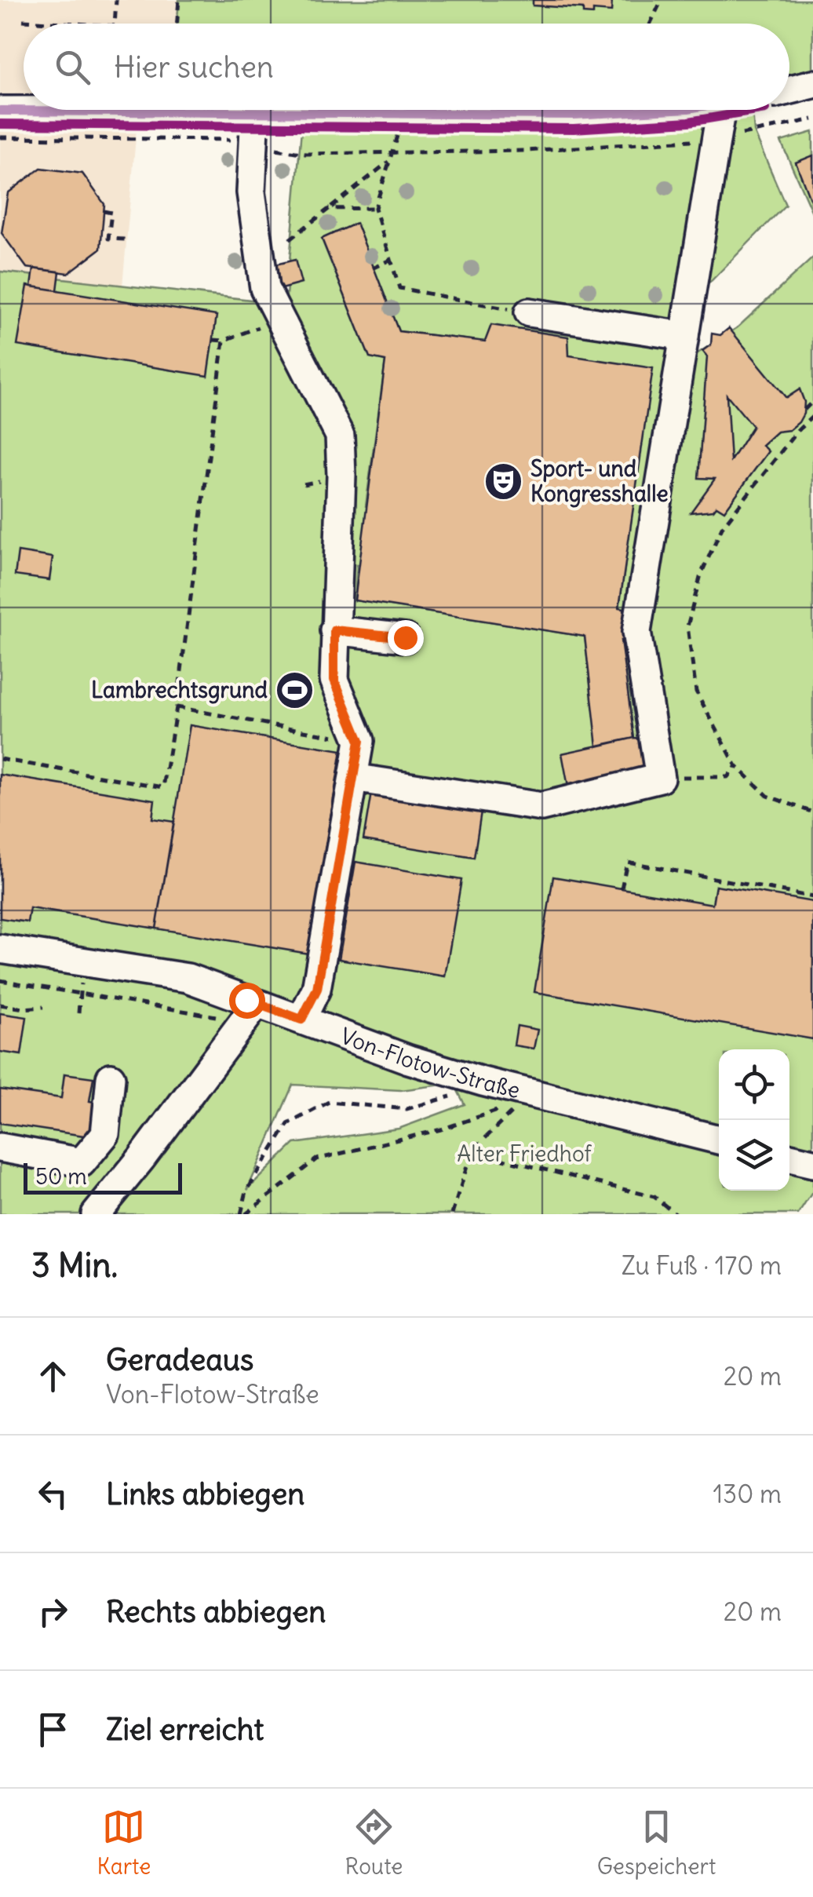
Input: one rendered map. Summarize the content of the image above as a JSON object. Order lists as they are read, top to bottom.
{
  "streets": {
    "street": ["Von-Flotow-Straße"]
  },
  "parks": ["Alter Friedhof"],
  "places": {
    "theatre": ["Sport- und Kongresshalle"],
    "sports": ["Lambrechtsgrund"]
  },
  "scale_bar": "50 m",
  "page": {
    "search": "Hier suchen",
    "scale": "50 m",
    "heading": ["3 Min.", "Zu Fuß · 170 m"],
    "list": [
      ["Geradeaus", "Von-Flotow-Straße", "20 m"],
      ["Links abbiegen", "130 m"],
      ["Rechts abbiegen", "20 m"],
      "Ziel erreicht"
    ],
    "nav": ["Karte", "Route", "Gespeichert"]
  }
}
